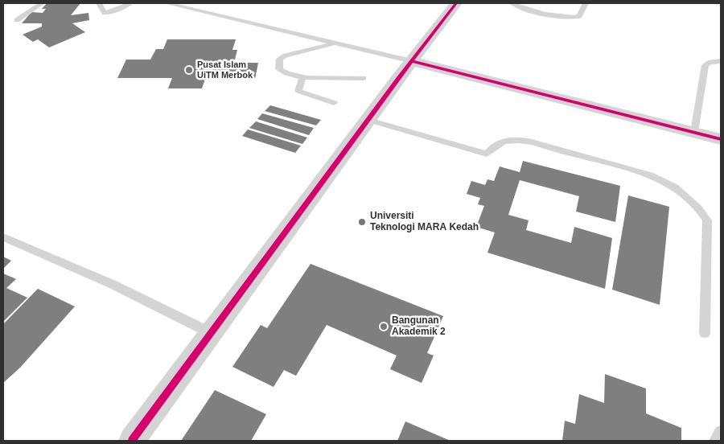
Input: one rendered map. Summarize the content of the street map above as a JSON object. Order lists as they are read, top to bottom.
{
  "places": ["Pusat Islam UiTM Merbok", "Universiti Teknologi MARA Kedah", "Bangunan Akademik 2"]
}
